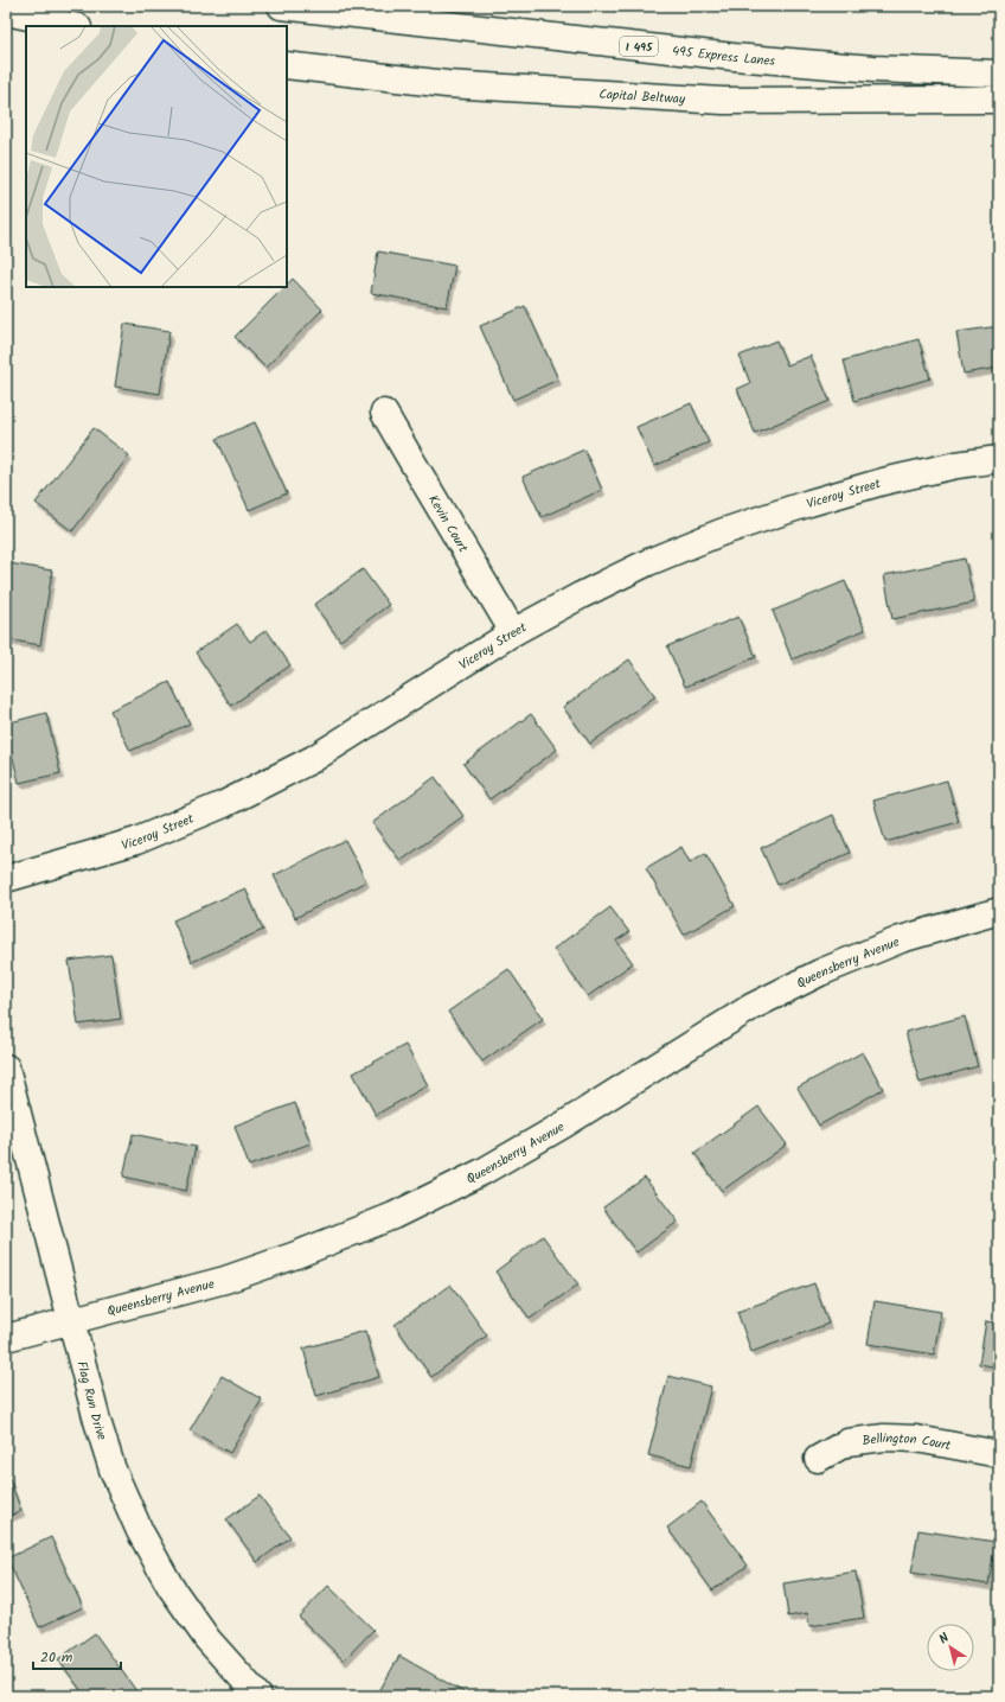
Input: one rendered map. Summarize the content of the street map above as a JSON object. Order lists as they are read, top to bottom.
{
  "streets": {
    "main road": [
      "I 495",
      "495 Express Lanes",
      "Capital Beltway",
      "Viceroy Street",
      "Kevin Court",
      "Queensberry Avenue",
      "Flag Run Drive",
      "Bellington Court"
    ]
  },
  "crossings": [
    ["Viceroy Street", "Kevin Court"],
    ["Queensberry Avenue", "Flag Run Drive"]
  ],
  "scale_bar": "20 m",
  "north": "top left"
}
